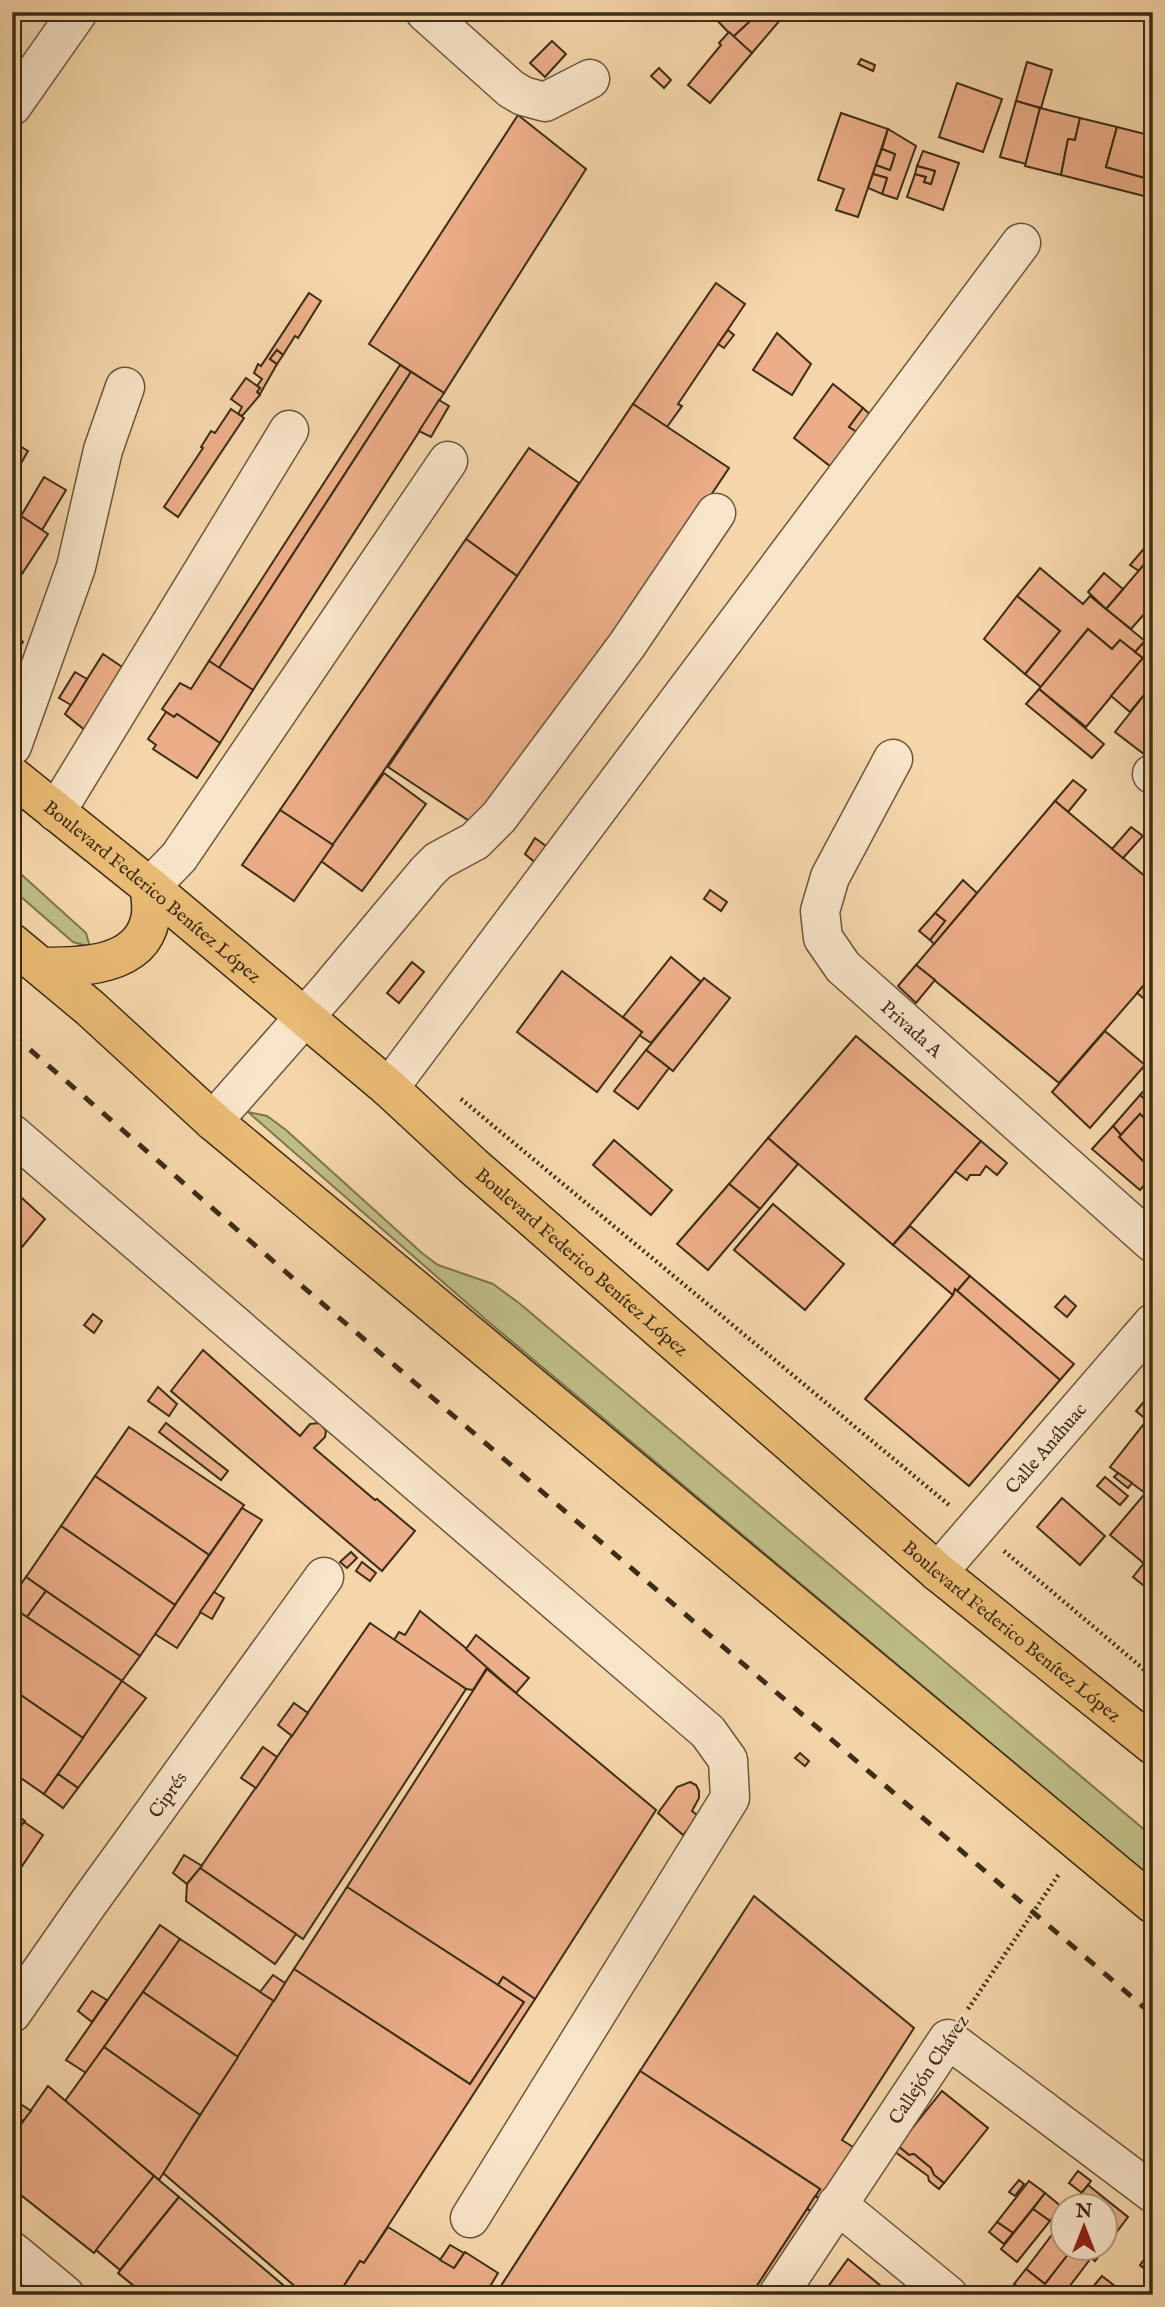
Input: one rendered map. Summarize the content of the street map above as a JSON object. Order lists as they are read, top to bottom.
{
  "streets": {
    "main road": ["Boulevard Federico Benítez López"],
    "street": [
      "Privada A",
      "Calle Anáhuac",
      "Ciprés",
      "Callejón Chávez"
    ]
  },
  "crossings": [
    ["Boulevard Federico Benítez López", "Calle Anáhuac"]
  ],
  "north": "top"
}
